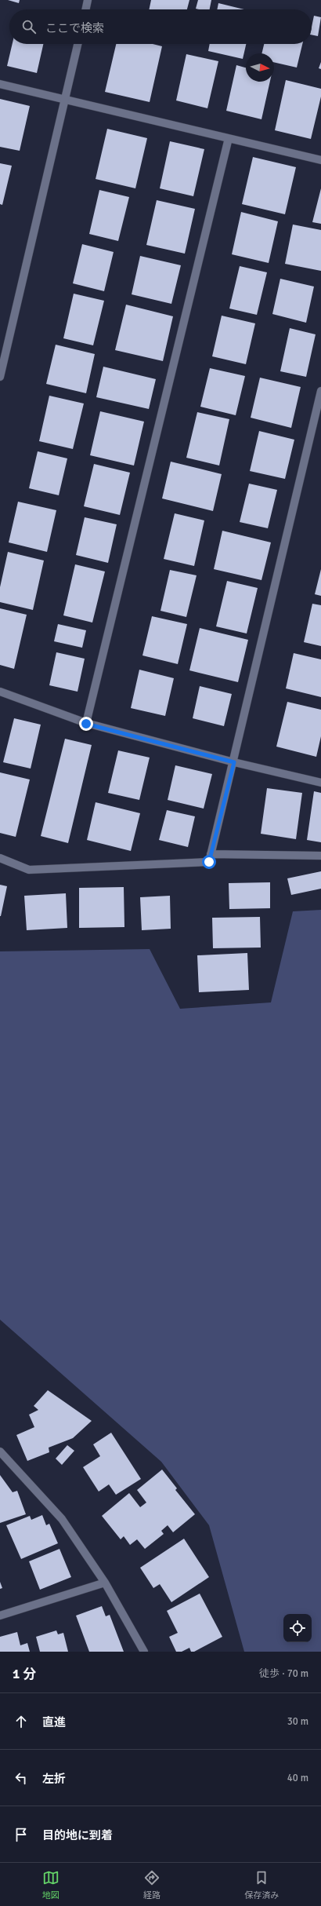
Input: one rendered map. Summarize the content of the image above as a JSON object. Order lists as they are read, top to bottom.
{
  "north": "right",
  "page": {
    "search": "ここで検索",
    "heading": ["1 分", "徒歩 · 70 m"],
    "list": [
      ["直進", "30 m"],
      ["左折", "40 m"],
      "目的地に到着"
    ],
    "nav": ["地図", "経路", "保存済み"]
  }
}
